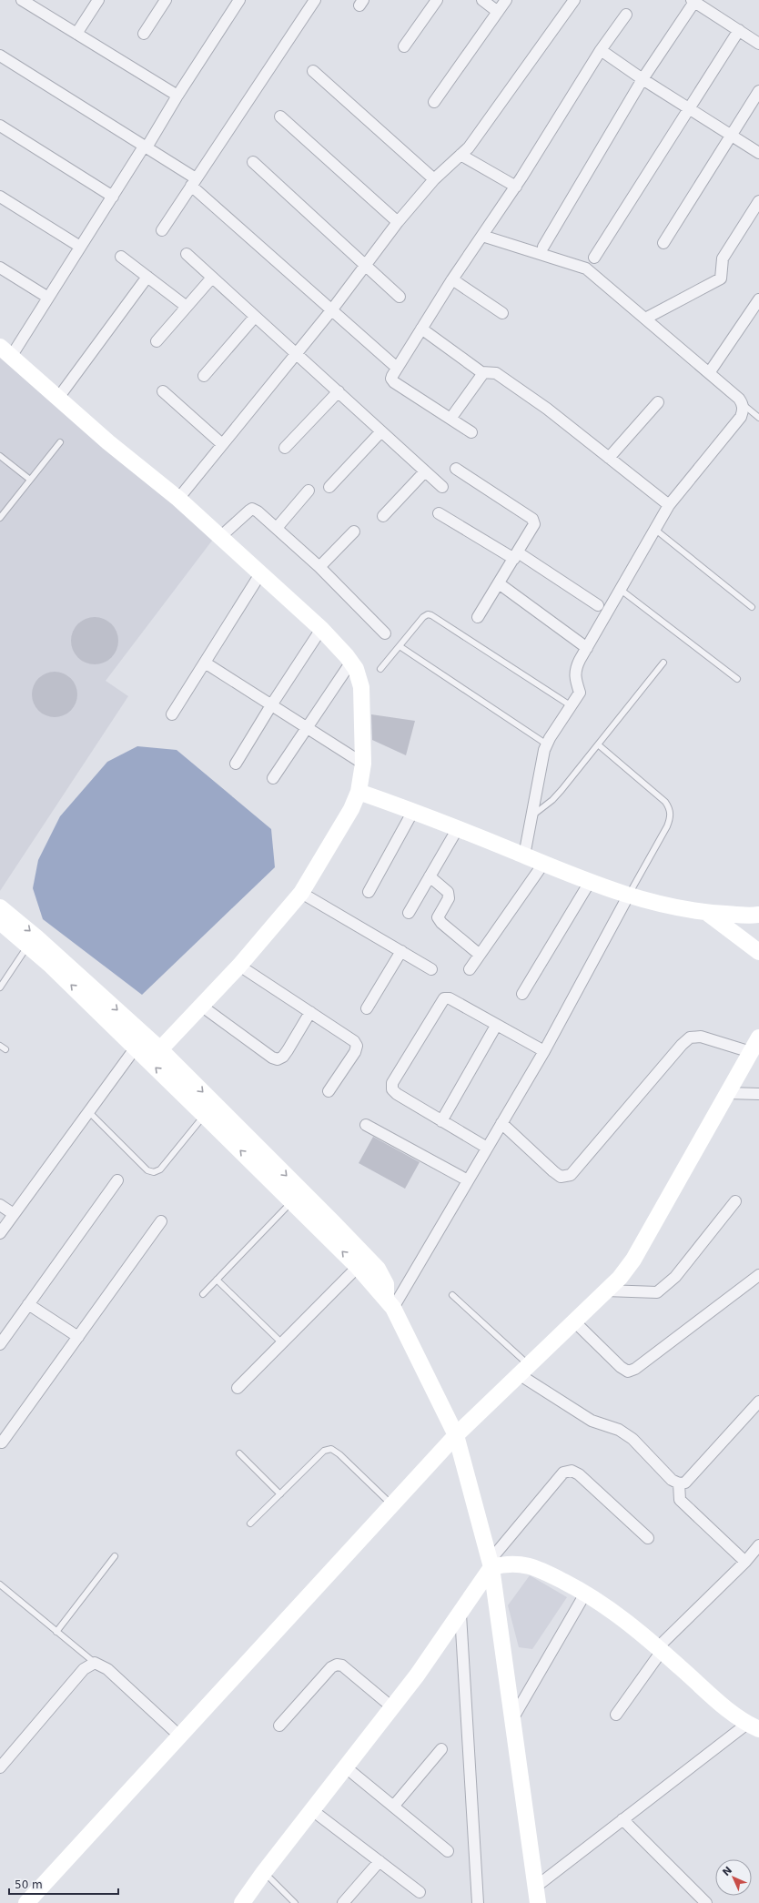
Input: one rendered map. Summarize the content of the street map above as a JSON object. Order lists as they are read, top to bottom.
{
  "scale_bar": "50 m",
  "north": "top left"
}
